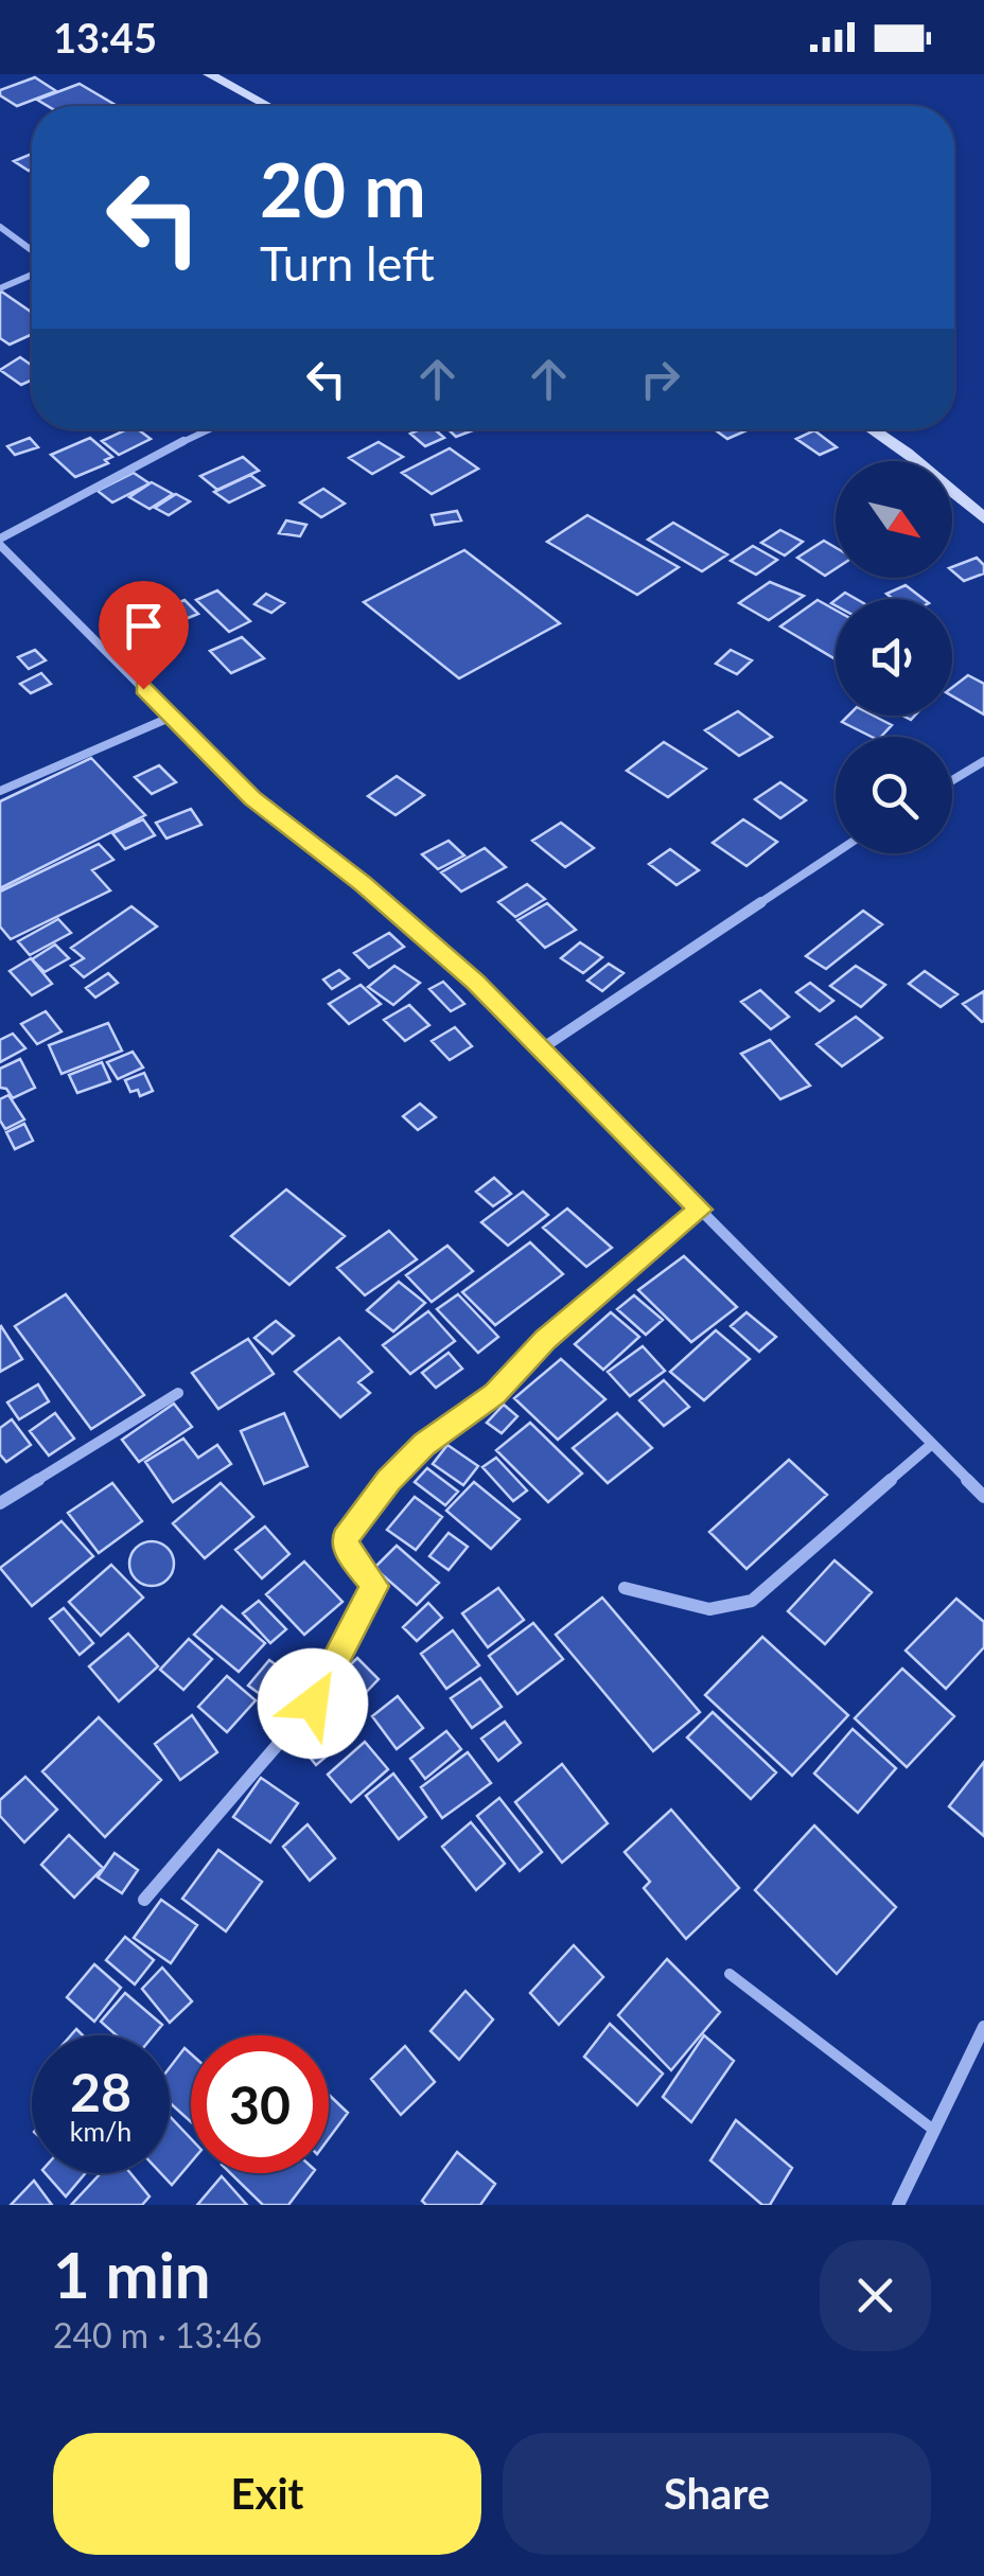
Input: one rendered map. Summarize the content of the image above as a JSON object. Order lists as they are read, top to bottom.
{
  "north": "bottom right",
  "page": {
    "status": "13:45",
    "turn": ["20 m", "Turn left"],
    "speed": "28 km/h",
    "limit": "30",
    "heading": ["1 min", "240 m · 13:46"],
    "buttons": ["Exit", "Share"]
  }
}
